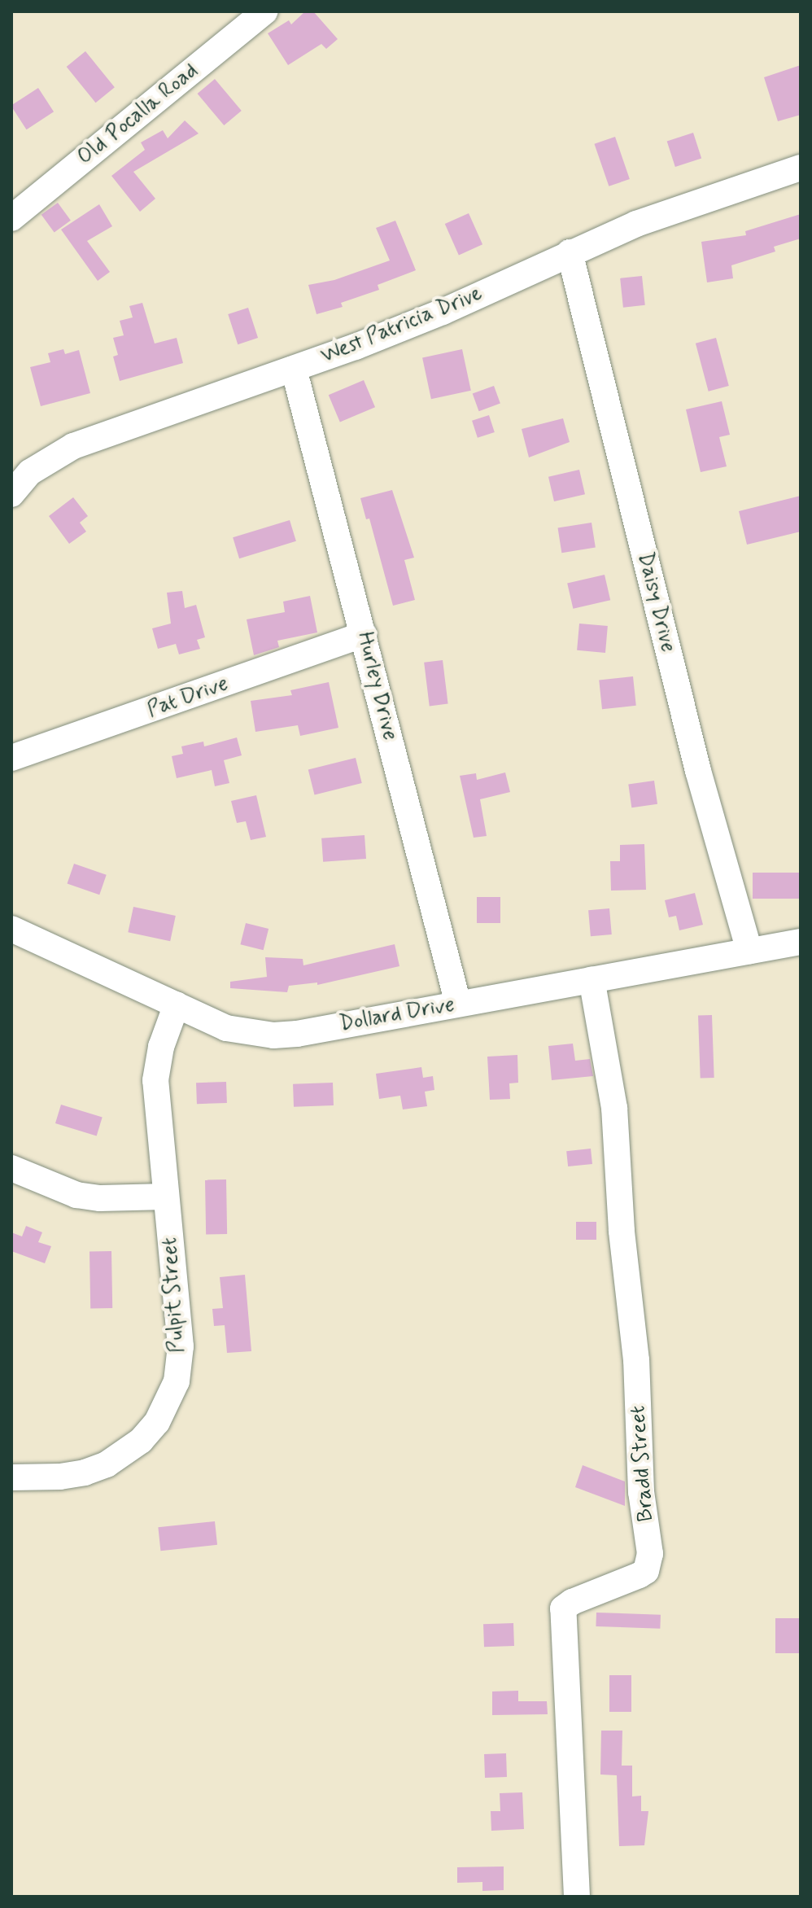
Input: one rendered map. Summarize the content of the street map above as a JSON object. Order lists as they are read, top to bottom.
{
  "streets": {
    "street": [
      "Old Pocalla Road",
      "West Patricia Drive",
      "Daisy Drive",
      "Hurley Drive",
      "Pat Drive",
      "Dollard Drive",
      "Pulpit Street",
      "Bradd Street"
    ]
  },
  "crossings": [
    ["West Patricia Drive", "Daisy Drive"],
    ["West Patricia Drive", "Hurley Drive"],
    ["Daisy Drive", "Dollard Drive"],
    ["Hurley Drive", "Pat Drive"],
    ["Hurley Drive", "Dollard Drive"],
    ["Dollard Drive", "Pulpit Street"],
    ["Dollard Drive", "Bradd Street"]
  ]
}
